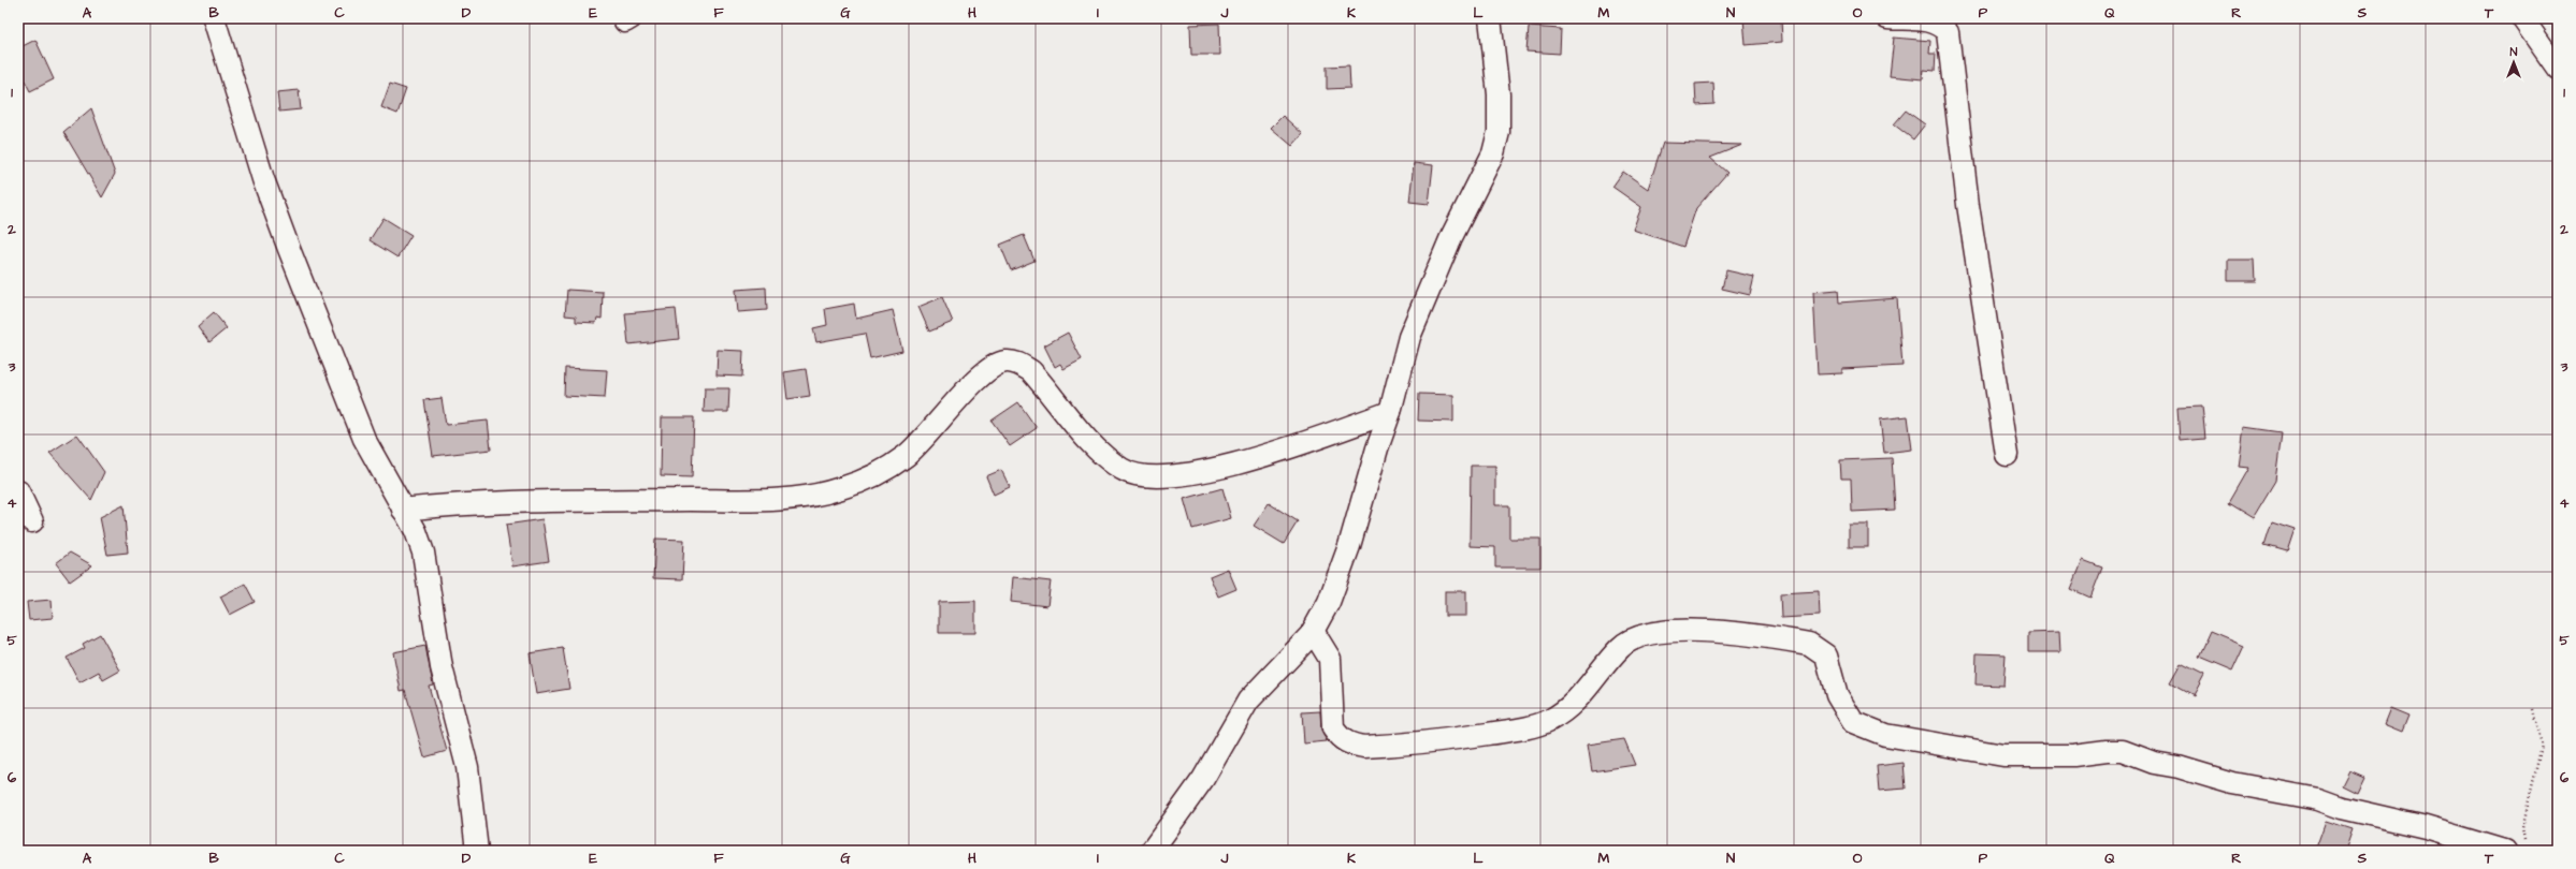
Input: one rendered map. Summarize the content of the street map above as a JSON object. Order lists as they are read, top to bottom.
{
  "north": "top",
  "grid": {
    "columns": [
      "A",
      "B",
      "C",
      "D",
      "E",
      "F",
      "G",
      "H",
      "I",
      "J",
      "K",
      "L",
      "M",
      "N",
      "O",
      "P",
      "Q",
      "R",
      "S",
      "T"
    ],
    "rows": [
      "1",
      "2",
      "3",
      "4",
      "5",
      "6"
    ]
  }
}
